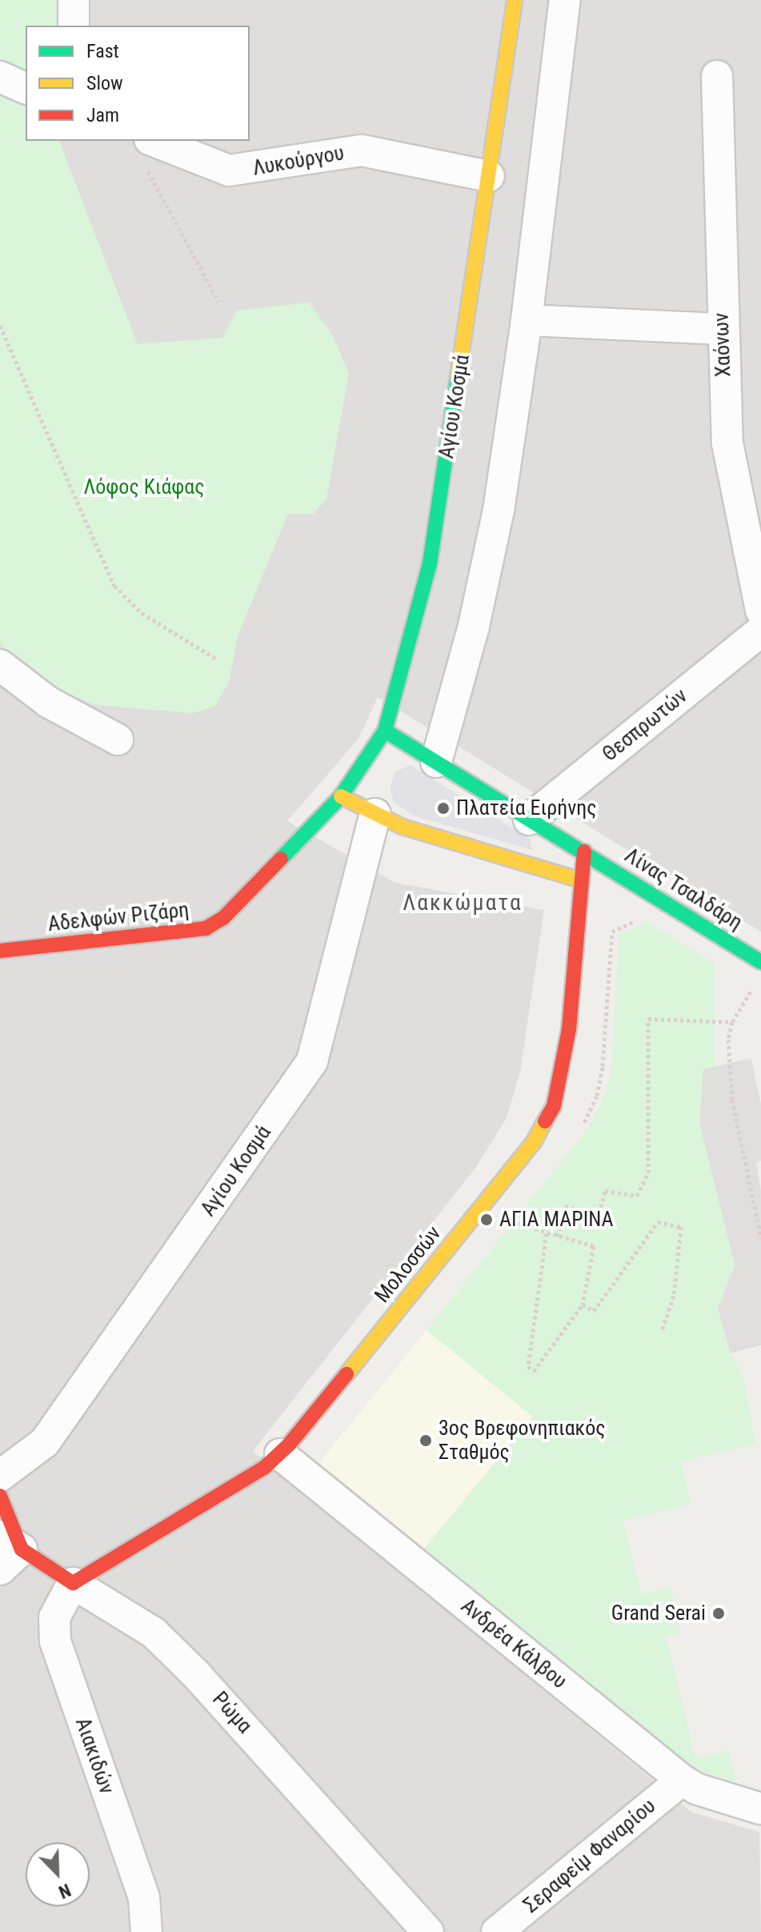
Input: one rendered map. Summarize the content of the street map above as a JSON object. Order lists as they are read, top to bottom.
{
  "streets": {
    "street": [
      "Λυκούργου",
      "Χαόνων",
      "Αγίου Κοσμά",
      "Θεσπρωτών",
      "Λίνας Τσαλδάρη",
      "Αδελφών Ριζάρη",
      "Μολοσσών",
      "Ανδρέα Κάλβου",
      "Ρώμα",
      "Αιακιδών",
      "Σεραφείμ Φαναρίου"
    ]
  },
  "crossings": [
    ["Λυκούργου", "Αγίου Κοσμά"],
    ["Αγίου Κοσμά", "Λίνας Τσαλδάρη"],
    ["Αγίου Κοσμά", "Αδελφών Ριζάρη"],
    ["Θεσπρωτών", "Λίνας Τσαλδάρη"],
    ["Λίνας Τσαλδάρη", "Μολοσσών"],
    ["Μολοσσών", "Ανδρέα Κάλβου"],
    ["Μολοσσών", "Ρώμα"],
    ["Μολοσσών", "Αιακιδών"],
    ["Ανδρέα Κάλβου", "Σεραφείμ Φαναρίου"],
    ["Ρώμα", "Αιακιδών"]
  ],
  "districts": ["Λακκώματα"],
  "parks": ["Λόφος Κιάφας"],
  "places": [
    "Πλατεία Ειρήνης",
    "ΑΓΙΑ ΜΑΡΙΝΑ",
    "3ος Βρεφονηπιακός Σταθμός",
    "Grand Serai"
  ],
  "legend": ["Fast", "Slow", "Jam"],
  "north": "bottom right"
}
